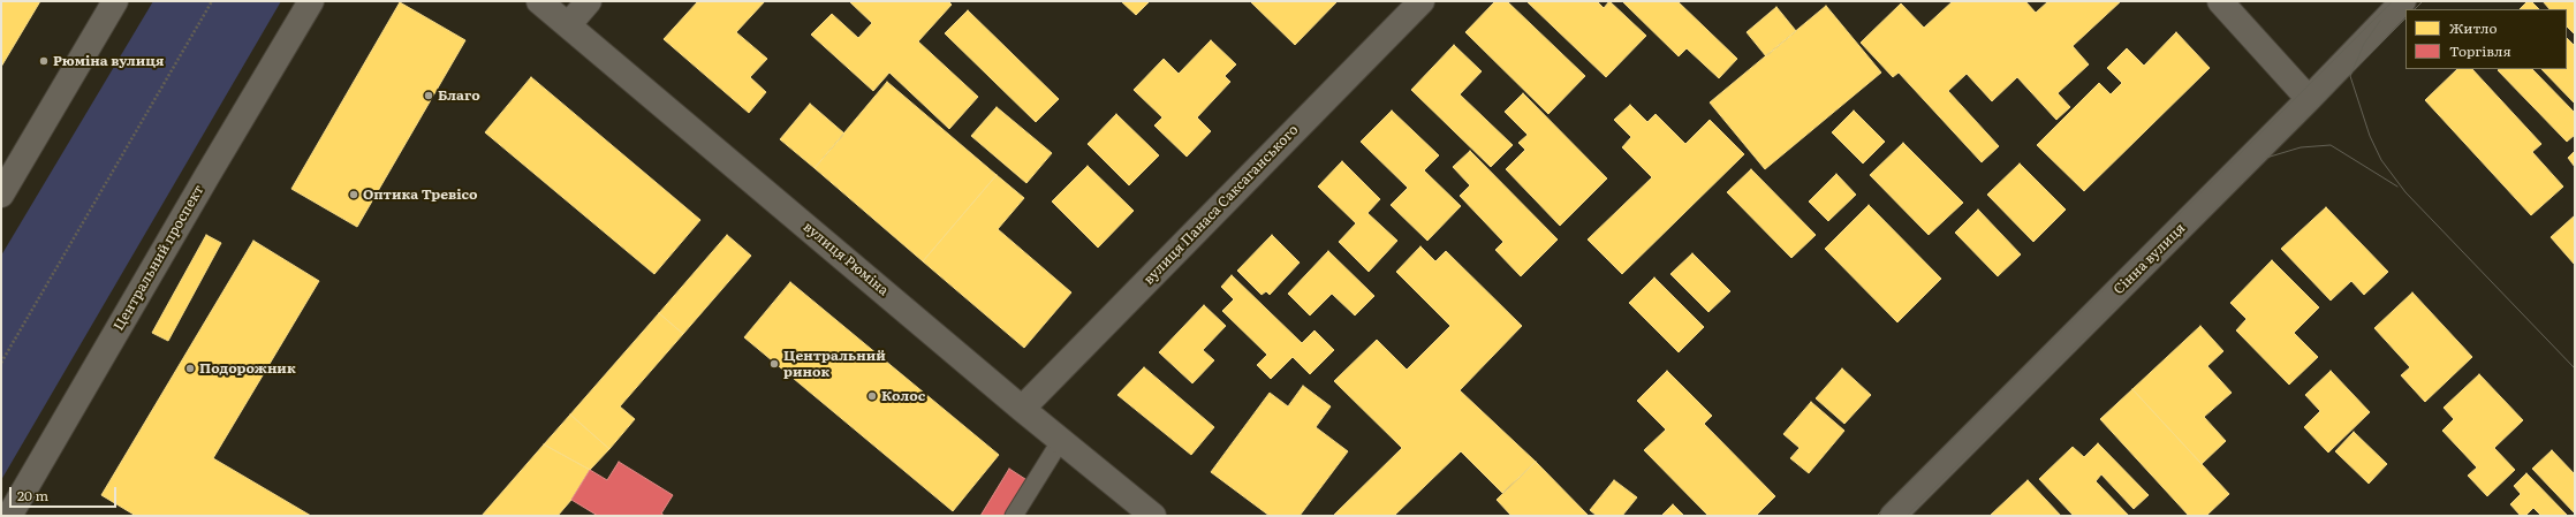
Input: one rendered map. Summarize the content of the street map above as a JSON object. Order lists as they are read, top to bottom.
{
  "streets": {
    "street": [
      "вулиця Панаса Саксаганського",
      "Центральний проспект",
      "вулиця Рюміна",
      "Сінна вулиця"
    ]
  },
  "crossings": [
    ["вулиця Панаса Саксаганського", "вулиця Рюміна"]
  ],
  "places": [
    "Рюміна вулиця",
    "Благо",
    "Оптика Тревісо",
    "Центральний ринок",
    "Подорожник",
    "Колос"
  ],
  "legend": ["Житло", "Торгівля"],
  "scale_bar": "20 m"
}
